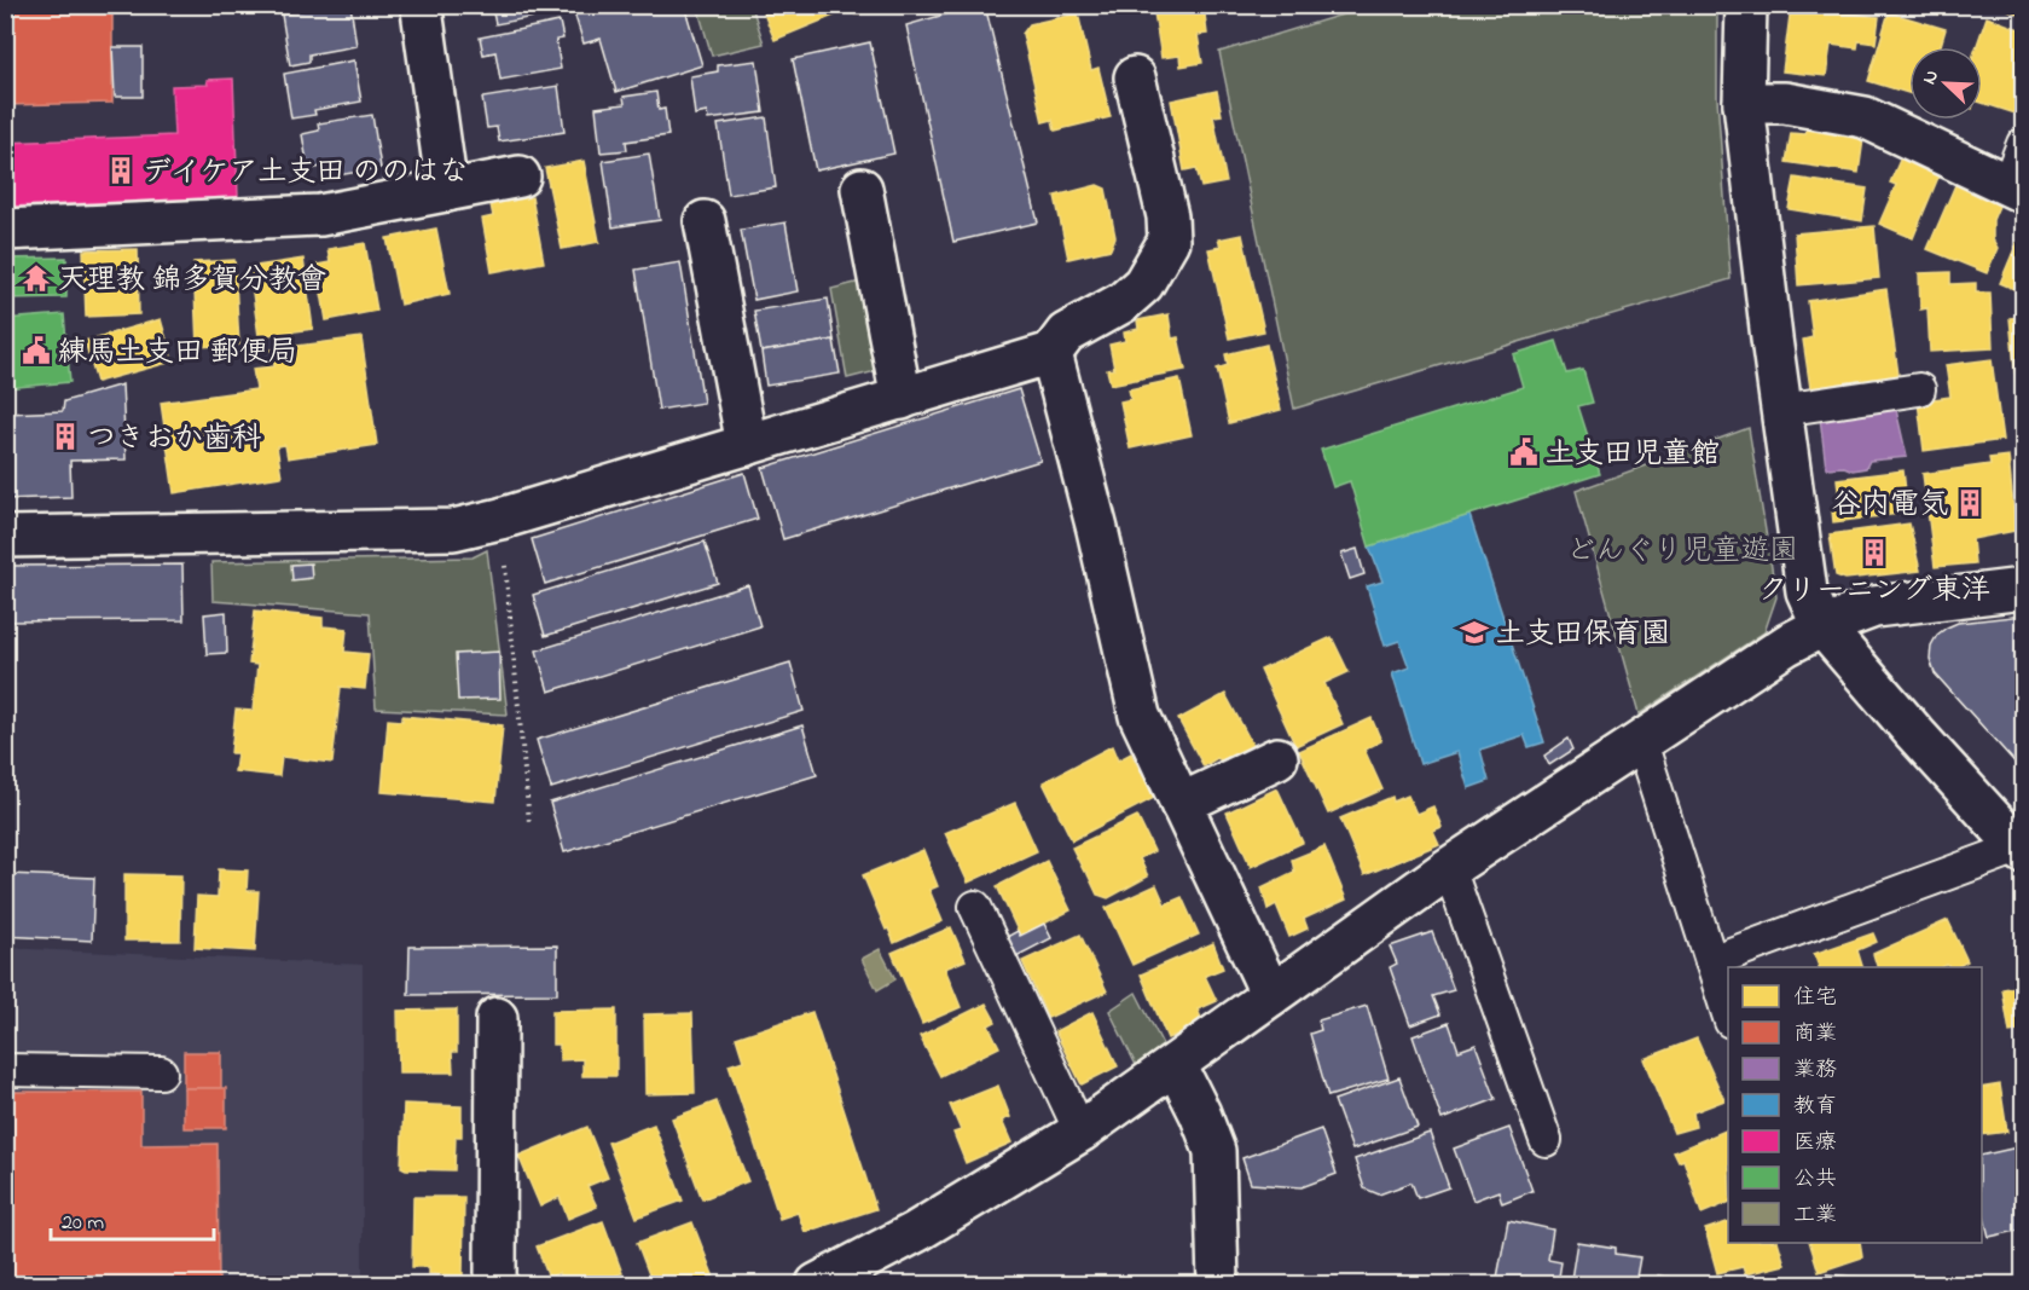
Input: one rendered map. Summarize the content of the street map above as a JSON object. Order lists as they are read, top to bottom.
{
  "parks": ["どんぐり児童遊園"],
  "places": {
    "building": [
      "デイケア土支田 ののはな",
      "つきおか歯科",
      "谷内電気",
      "クリーニング東洋"
    ],
    "temple": ["天理教 錦多賀分教會"],
    "public building": ["練馬土支田 郵便局", "土支田児童館"],
    "school or university": ["土支田保育園"]
  },
  "legend": [
    "住宅",
    "商業",
    "業務",
    "教育",
    "医療",
    "公共",
    "工業"
  ],
  "scale_bar": "20 m",
  "north": "top left"
}
